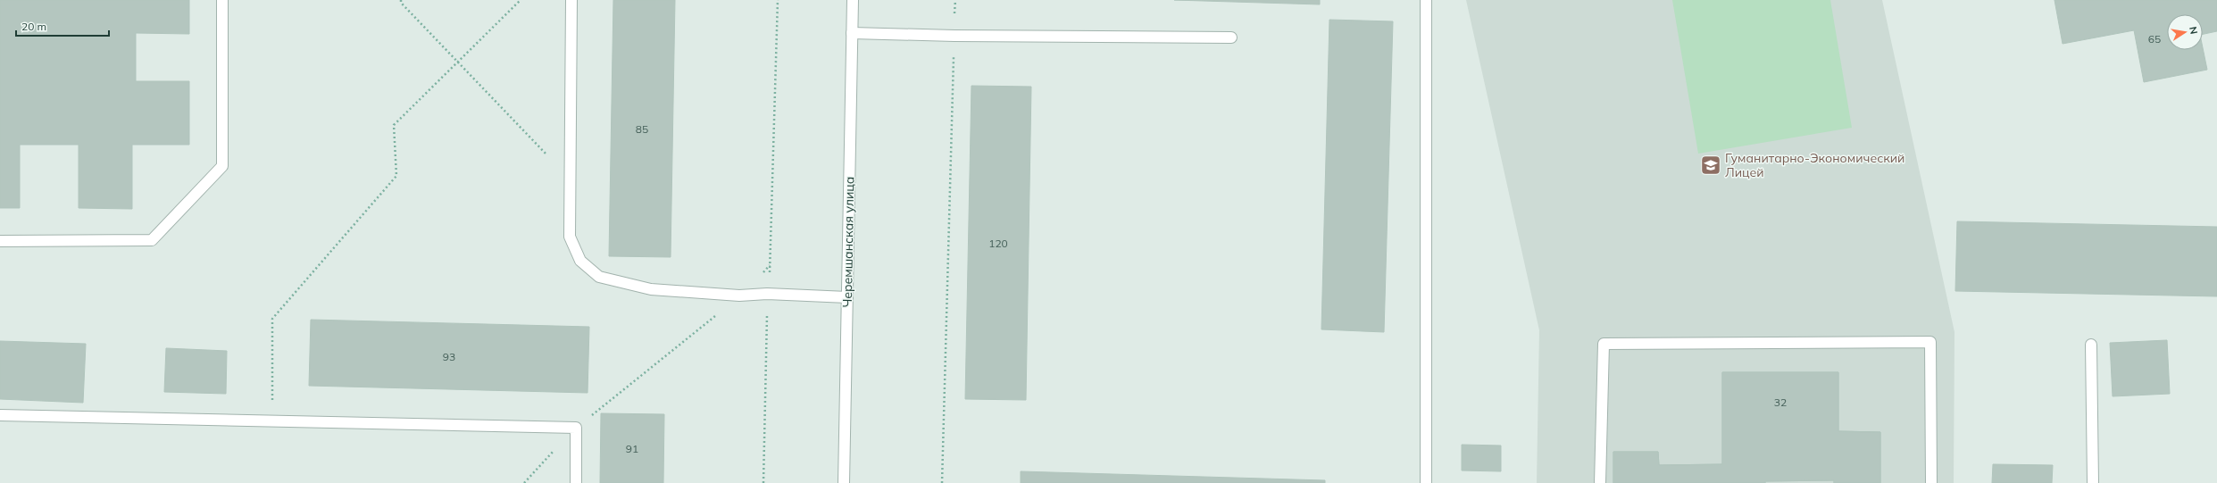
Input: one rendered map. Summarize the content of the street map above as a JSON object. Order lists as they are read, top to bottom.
{
  "streets": {
    "street": ["Черемшанская улица"]
  },
  "places": {
    "school or university": ["Гуманитарно-Экономический Лицей"]
  },
  "house_numbers": [
    "65",
    "85",
    "120",
    "93",
    "32",
    "91"
  ],
  "scale_bar": "20 m",
  "north": "right"
}
